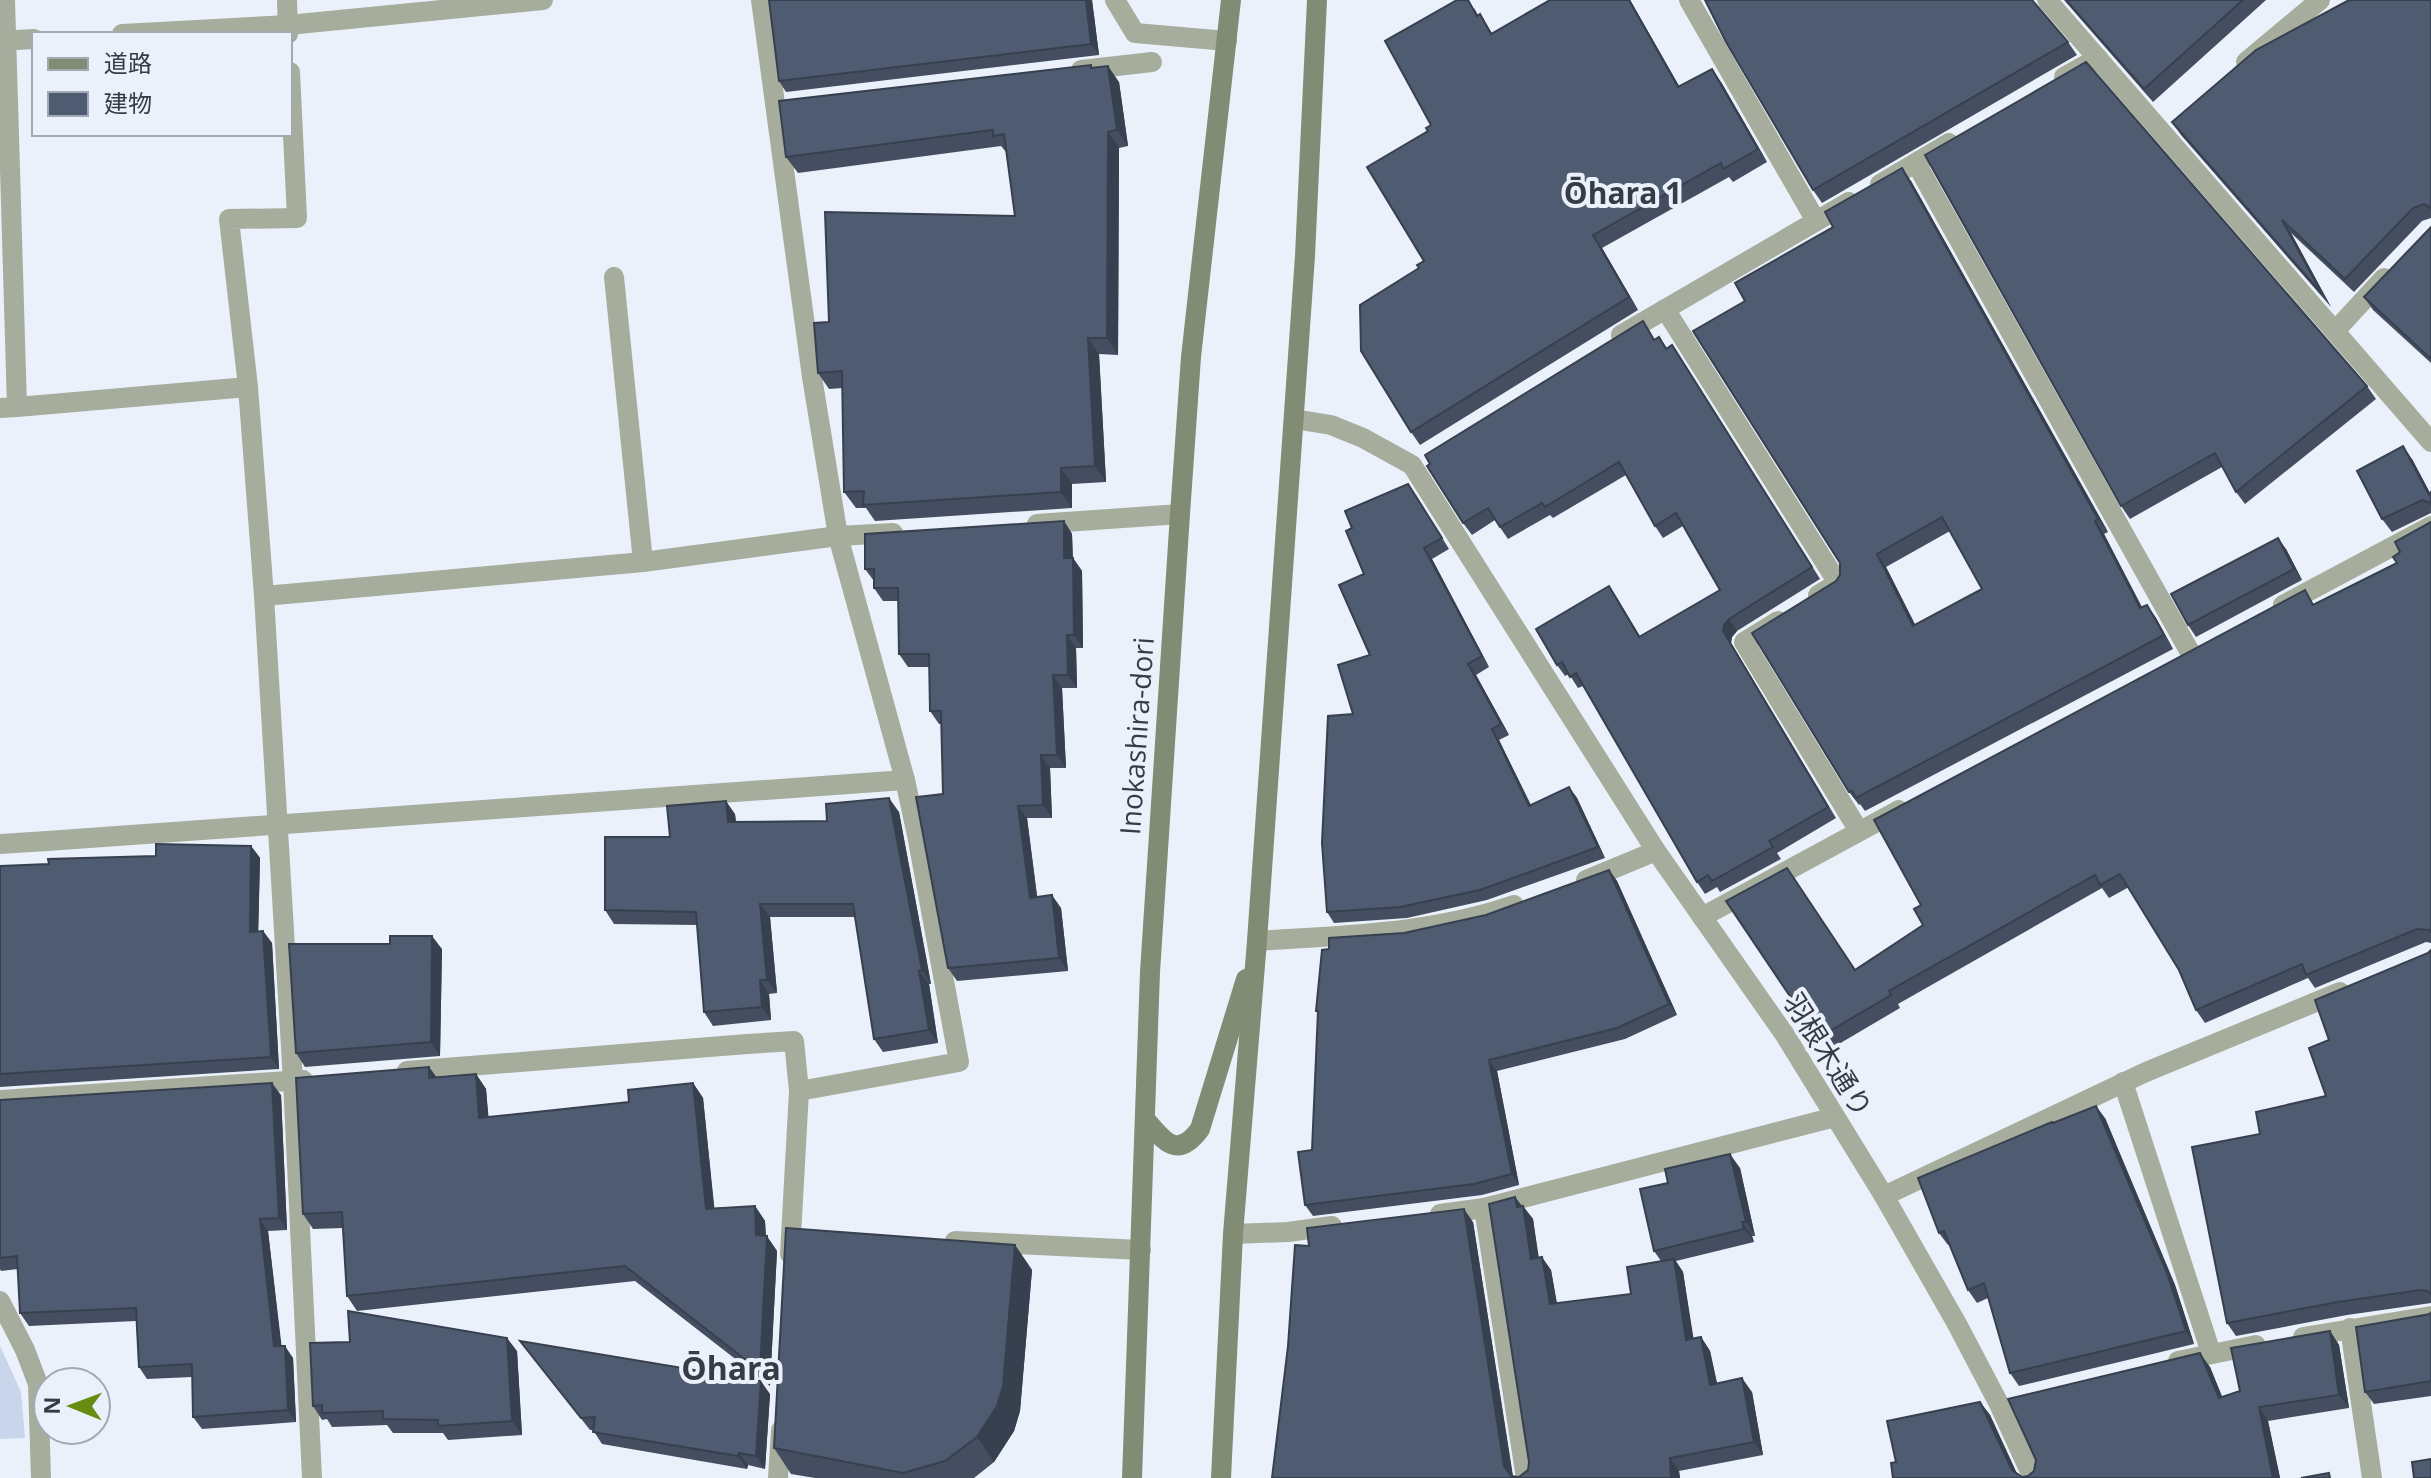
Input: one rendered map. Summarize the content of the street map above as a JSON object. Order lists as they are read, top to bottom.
{
  "streets": {
    "main road": ["Inokashira-dori"],
    "street": ["羽根木通り"]
  },
  "districts": ["Ōhara 1", "Ōhara"],
  "legend": ["道路", "建物"],
  "north": "left"
}
